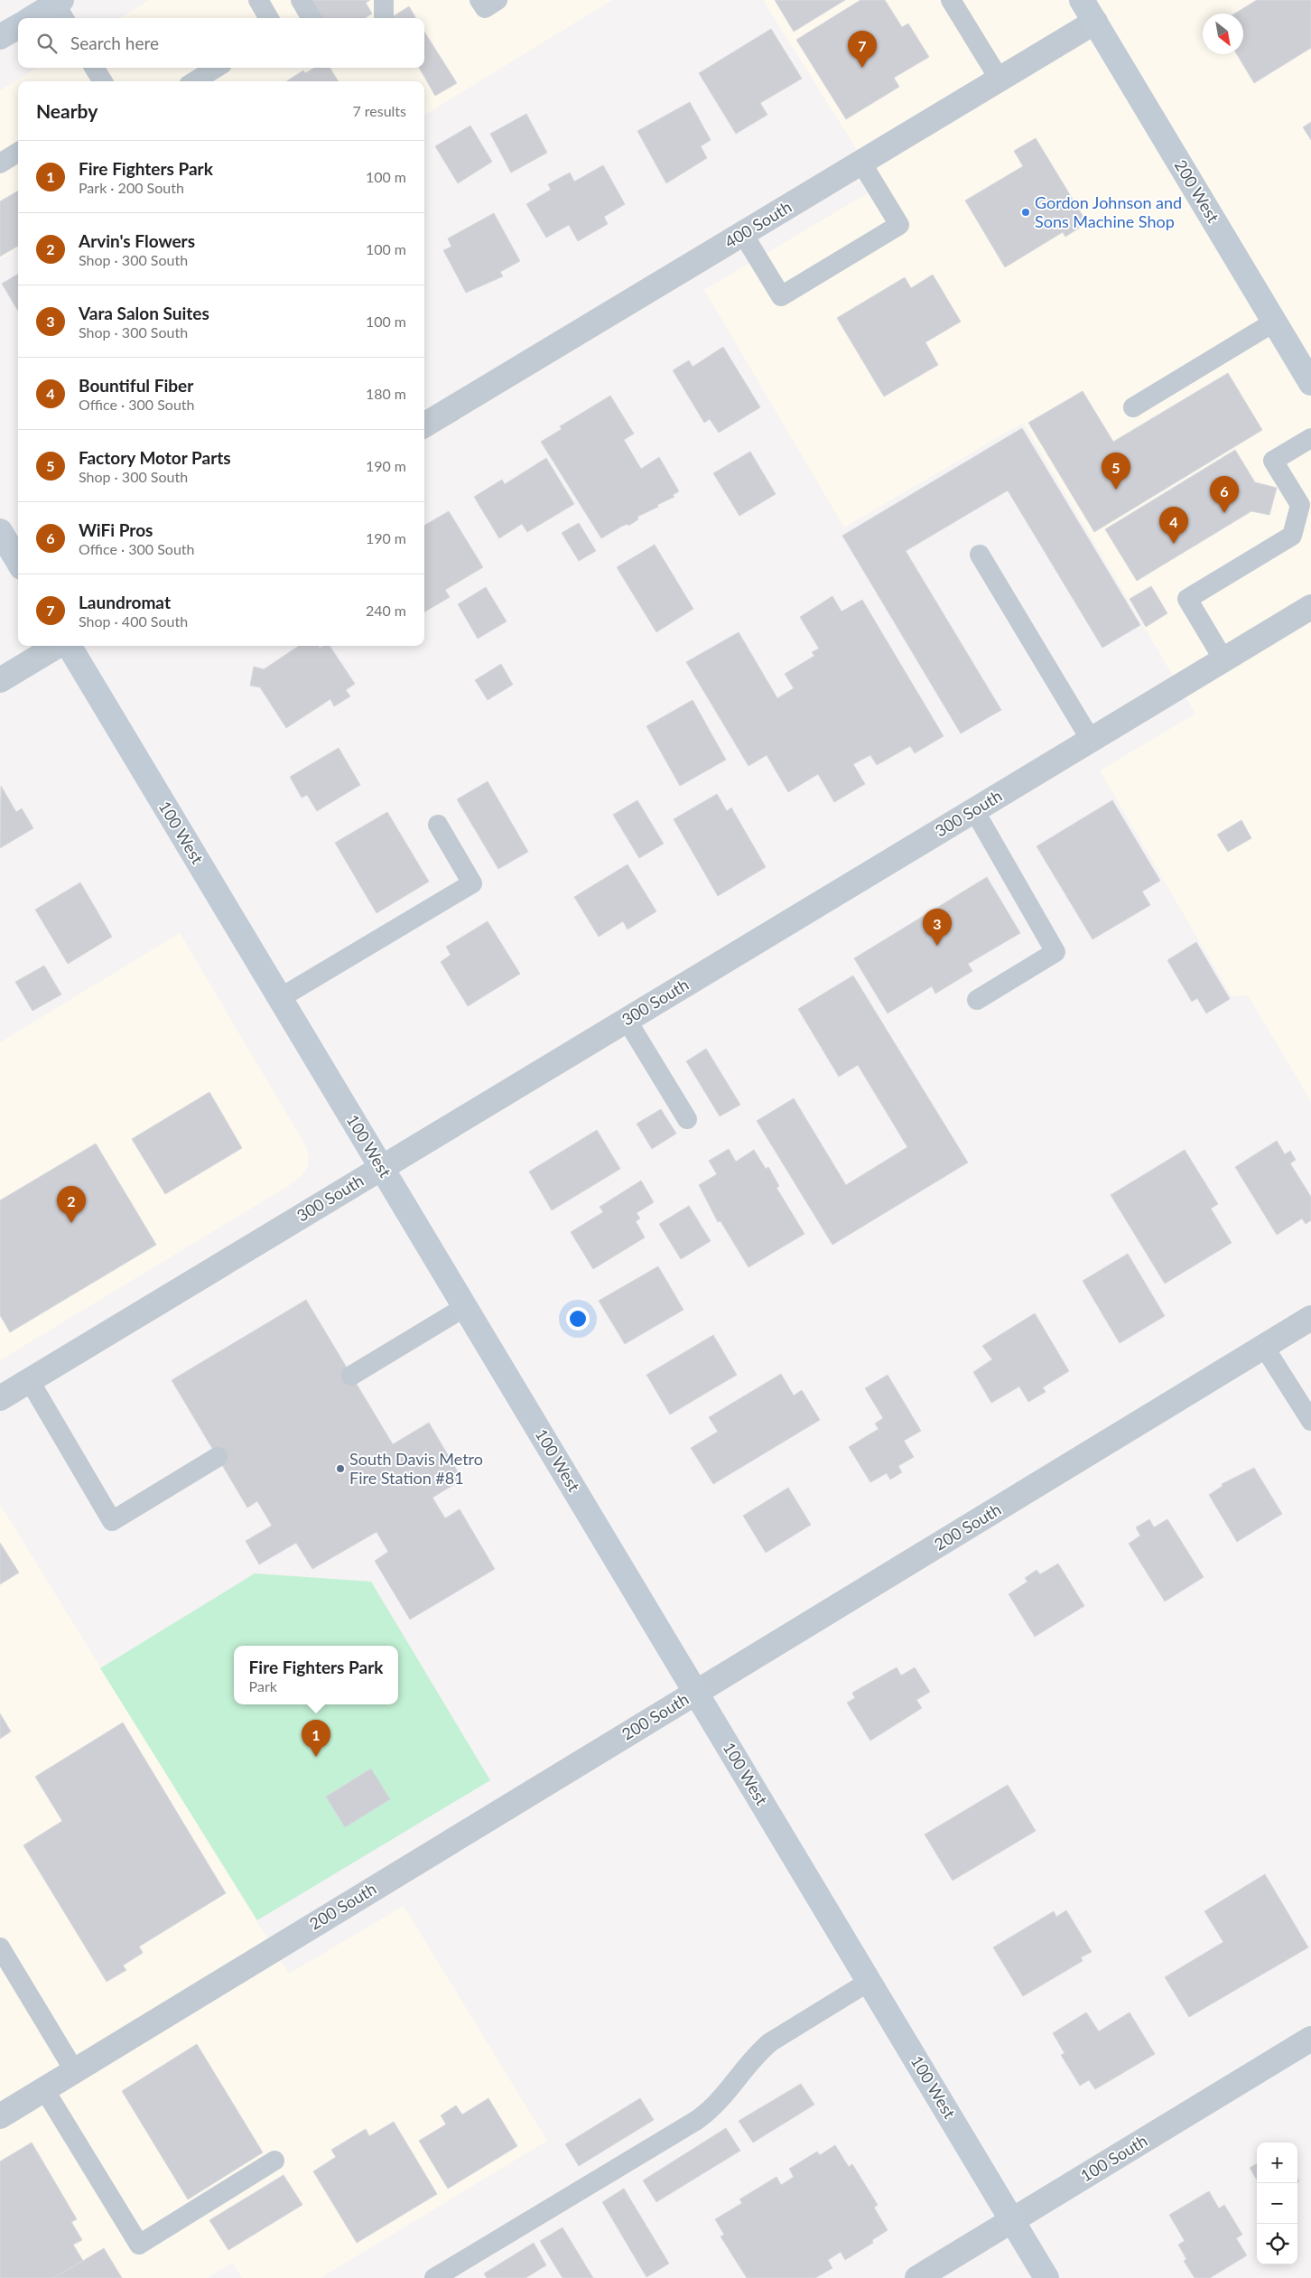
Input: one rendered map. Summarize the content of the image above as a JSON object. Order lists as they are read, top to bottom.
{
  "streets": {
    "street": [
      "200 West",
      "400 South",
      "300 South",
      "100 West",
      "200 South",
      "100 South"
    ]
  },
  "crossings": [
    ["200 West", "400 South"],
    ["300 South", "100 West"],
    ["100 West", "200 South"],
    ["100 West", "100 South"]
  ],
  "places": ["Gordon Johnson and Sons Machine Shop", "South Davis Metro Fire Station #81"],
  "north": "bottom right",
  "page": {
    "search": "Search here",
    "pins": [
      "7",
      "5",
      "6",
      "4",
      "3",
      "2",
      "1"
    ],
    "heading": ["Nearby", "7 results"],
    "list": [
      {
        "mark": "1",
        "name": "Fire Fighters Park",
        "note": "Park · 200 South",
        "value": "100 m"
      },
      {
        "mark": "2",
        "name": "Arvin's Flowers",
        "note": "Shop · 300 South",
        "value": "100 m"
      },
      {
        "mark": "3",
        "name": "Vara Salon Suites",
        "note": "Shop · 300 South",
        "value": "100 m"
      },
      {
        "mark": "4",
        "name": "Bountiful Fiber",
        "note": "Office · 300 South",
        "value": "180 m"
      },
      {
        "mark": "5",
        "name": "Factory Motor Parts",
        "note": "Shop · 300 South",
        "value": "190 m"
      },
      {
        "mark": "6",
        "name": "WiFi Pros",
        "note": "Office · 300 South",
        "value": "190 m"
      },
      {
        "mark": "7",
        "name": "Laundromat",
        "note": "Shop · 400 South",
        "value": "240 m"
      }
    ],
    "popup": ["Fire Fighters Park", "Park"],
    "map_buttons": ["+", "−"]
  }
}
